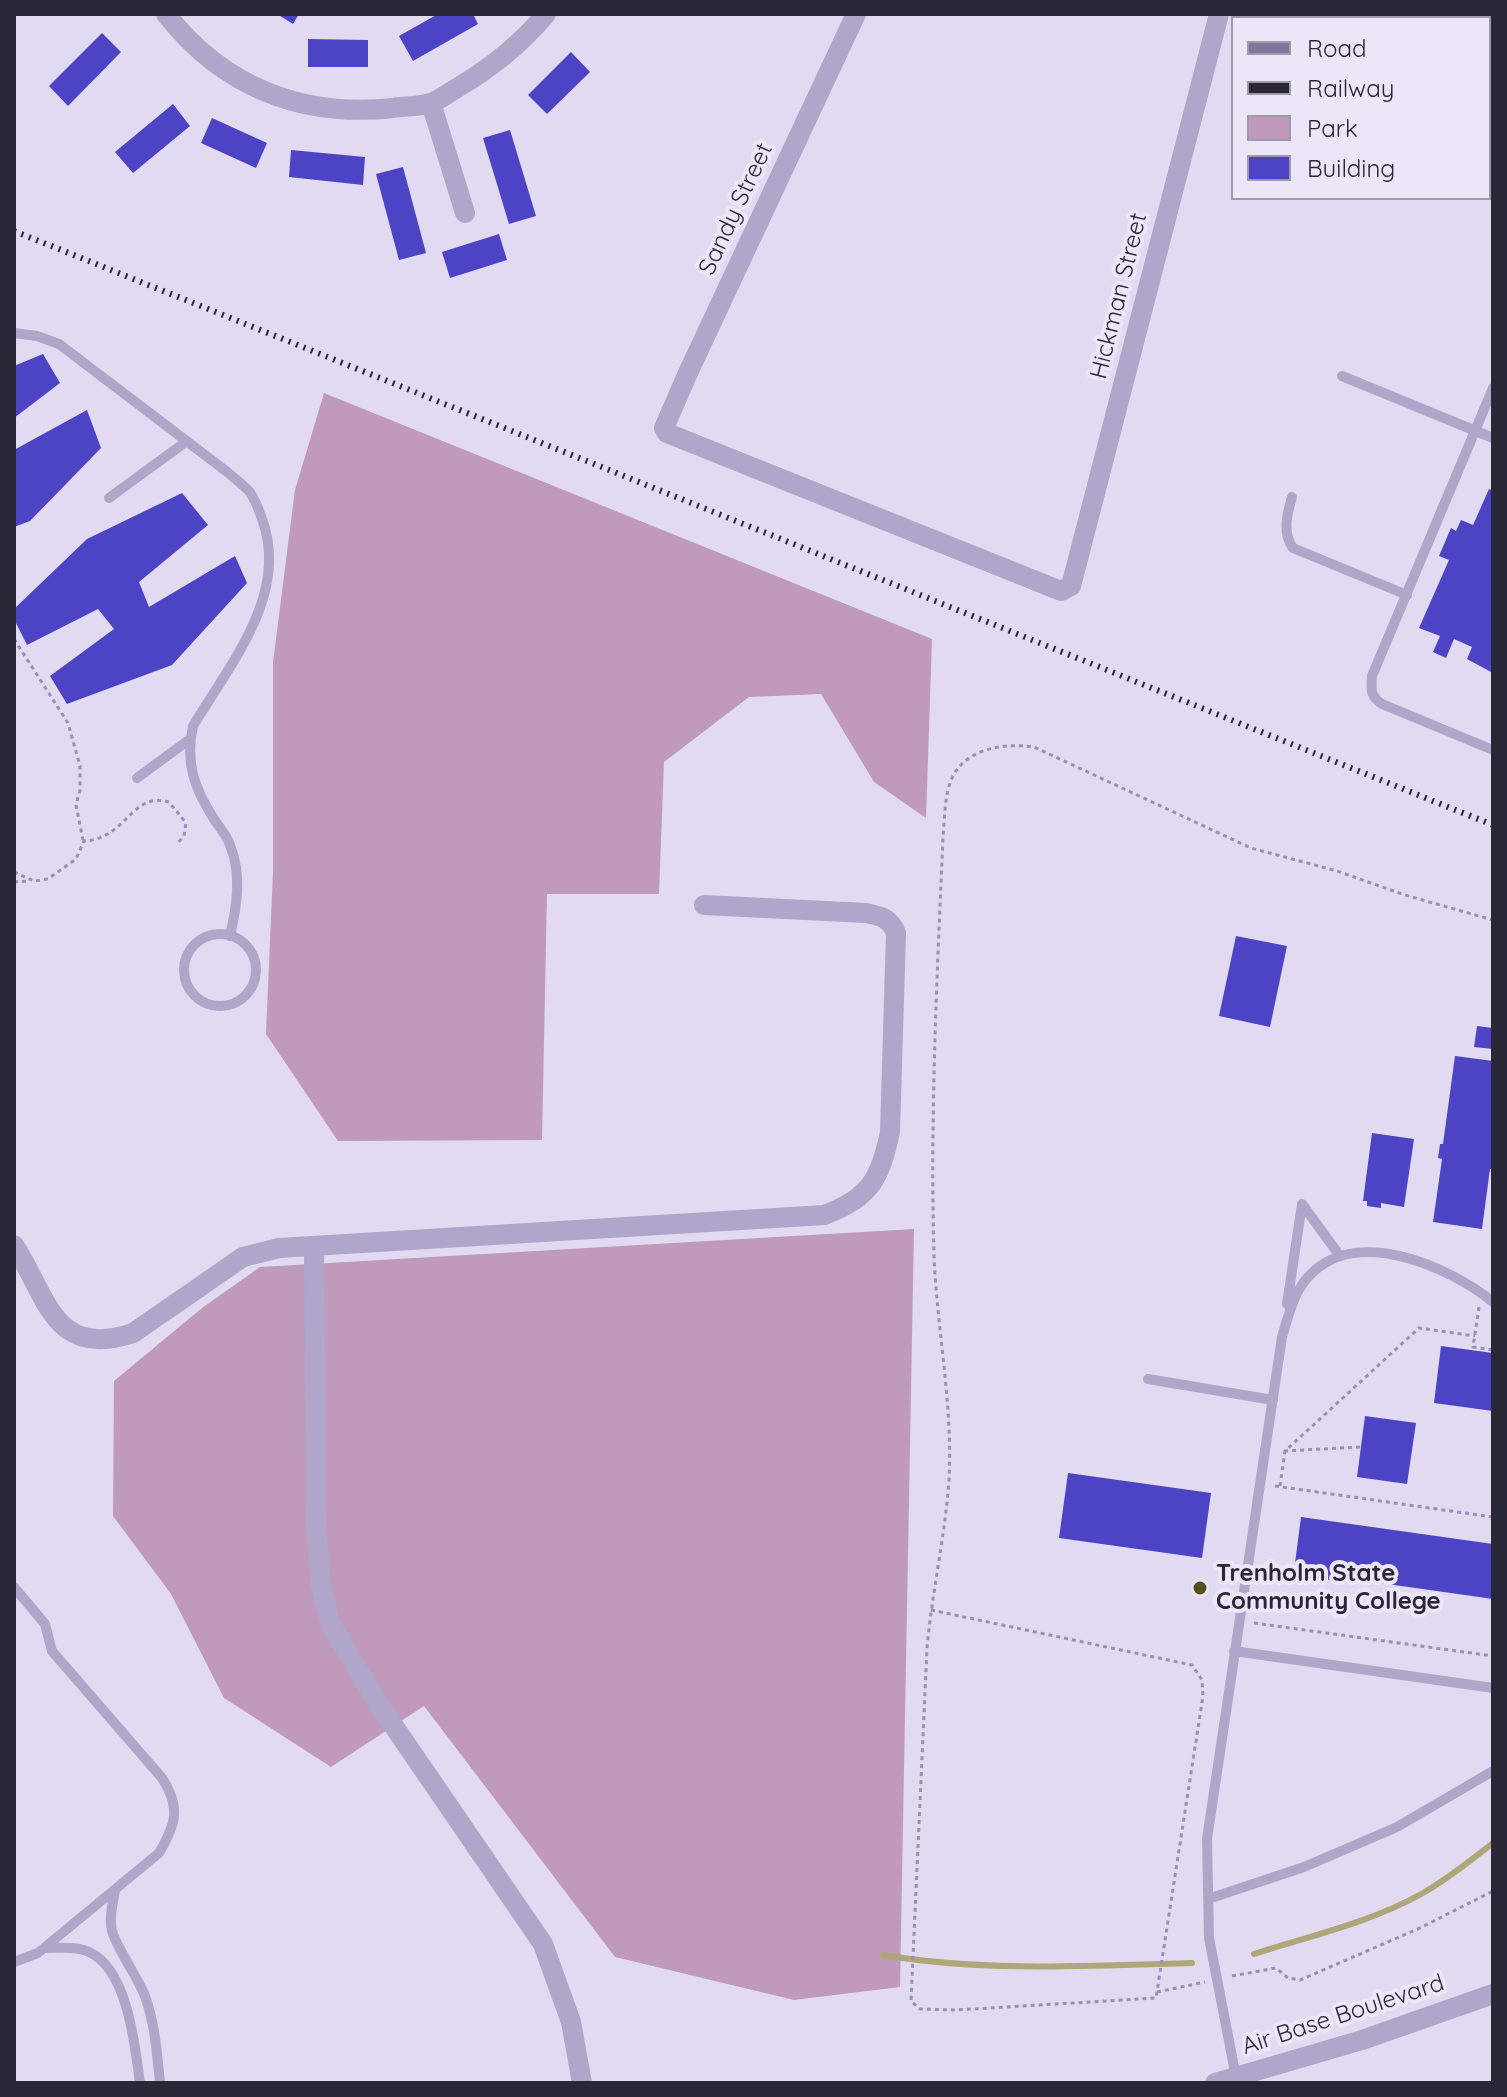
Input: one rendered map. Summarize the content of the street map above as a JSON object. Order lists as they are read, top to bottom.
{
  "streets": {
    "street": ["Sandy Street", "Hickman Street", "Air Base Boulevard"]
  },
  "crossings": [
    ["Sandy Street", "Hickman Street"]
  ],
  "places": ["Trenholm State Community College"],
  "legend": [
    "Road",
    "Railway",
    "Park",
    "Building"
  ]
}
